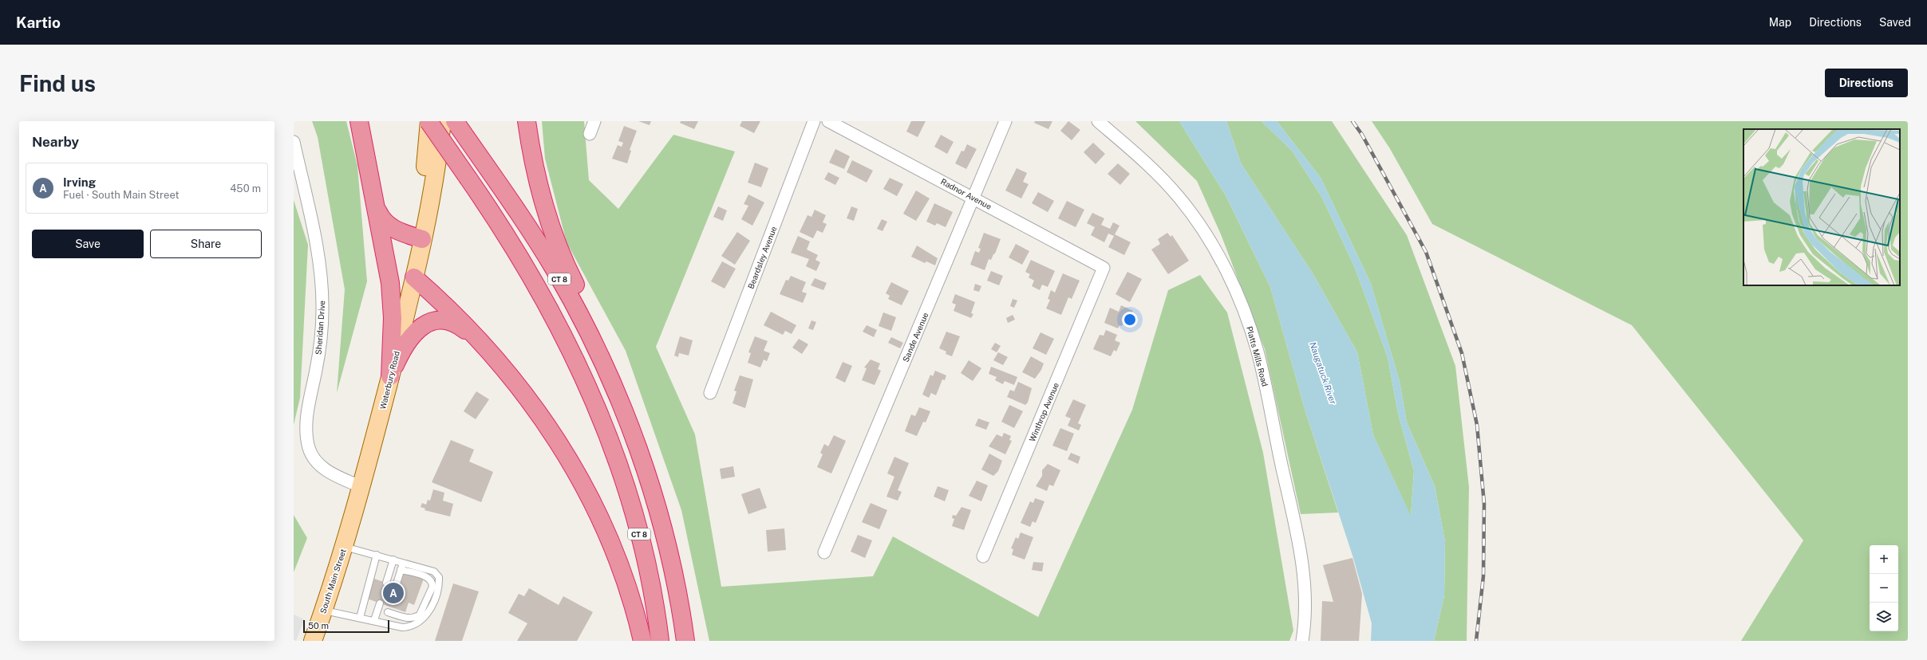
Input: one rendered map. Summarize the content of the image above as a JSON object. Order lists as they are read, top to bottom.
{
  "streets": {
    "highway": ["CT 8"],
    "main road": ["Waterbury Road", "South Main Street"],
    "street": [
      "Radnor Avenue",
      "Beardsley Avenue",
      "Sheridan Drive",
      "Sande Avenue",
      "Platts Mills Road",
      "Winthrop Avenue"
    ]
  },
  "crossings": [
    ["Radnor Avenue", "Sande Avenue"],
    ["Radnor Avenue", "Winthrop Avenue"],
    ["CT 8", "Waterbury Road"],
    ["Sheridan Drive", "Waterbury Road"],
    ["Waterbury Road", "South Main Street"]
  ],
  "water": ["Naugatuck River"],
  "scale_bar": "50 m",
  "page": {
    "header": "Kartio",
    "nav": ["Map", "Directions", "Saved"],
    "buttons": [
      "Directions",
      ["Save", "Share"]
    ],
    "title": "Find us",
    "heading": "Nearby",
    "list": [
      {
        "mark": "A",
        "name": "Irving",
        "note": "Fuel · South Main Street",
        "value": "450 m"
      }
    ],
    "map_buttons": ["+", "−"],
    "pins": "A",
    "scale": "50 m"
  }
}
